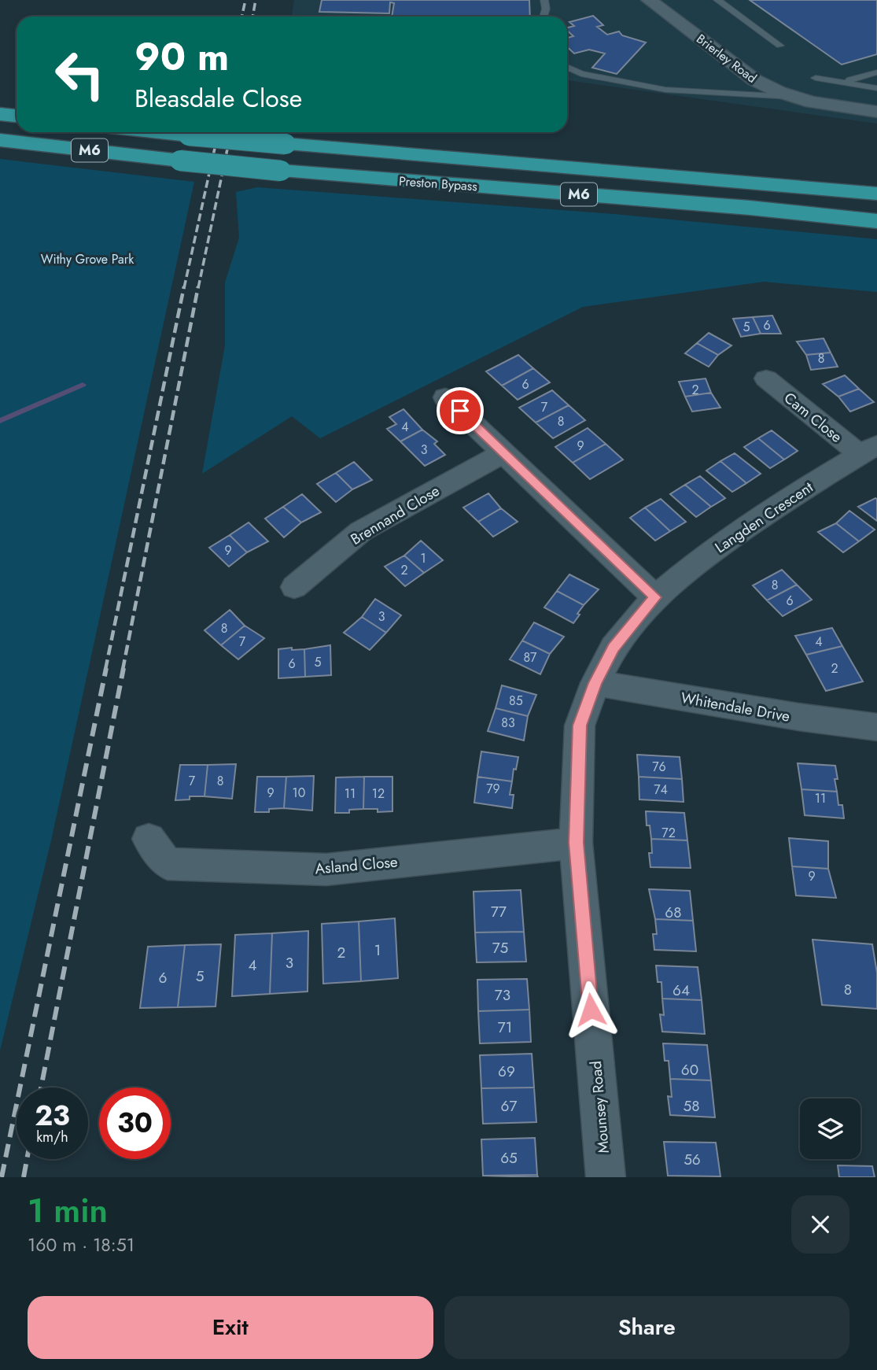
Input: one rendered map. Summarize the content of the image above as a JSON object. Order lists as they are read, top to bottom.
{
  "streets": {
    "highway": ["M6", "Preston Bypass"],
    "street": [
      "Brierley Road",
      "Cam Close",
      "Brennand Close",
      "Langden Crescent",
      "Whitendale Drive",
      "Asland Close",
      "Mounsey Road"
    ]
  },
  "crossings": [
    ["Cam Close", "Langden Crescent"],
    ["Langden Crescent", "Mounsey Road"],
    ["Whitendale Drive", "Mounsey Road"],
    ["Asland Close", "Mounsey Road"]
  ],
  "parks": ["Withy Grove Park"],
  "house_numbers": [
    "6",
    "5",
    "8",
    "6",
    "2",
    "7",
    "8",
    "4",
    "9",
    "3",
    "9",
    "1",
    "2",
    "8",
    "6",
    "3",
    "8",
    "7",
    "4",
    "87",
    "5",
    "6",
    "2",
    "85",
    "83",
    "76",
    "7",
    "8",
    "79",
    "74",
    "9",
    "10",
    "11",
    "12",
    "11",
    "72",
    "9",
    "77",
    "68",
    "75",
    "1",
    "2",
    "3",
    "4",
    "5",
    "6",
    "8",
    "64",
    "73",
    "71",
    "60",
    "69",
    "67",
    "58",
    "65",
    "56"
  ],
  "page": {
    "turn": ["90 m", "Bleasdale Close"],
    "speed": "23 km/h",
    "limit": "30",
    "heading": ["1 min", "160 m · 18:51"],
    "buttons": ["Exit", "Share"]
  }
}
